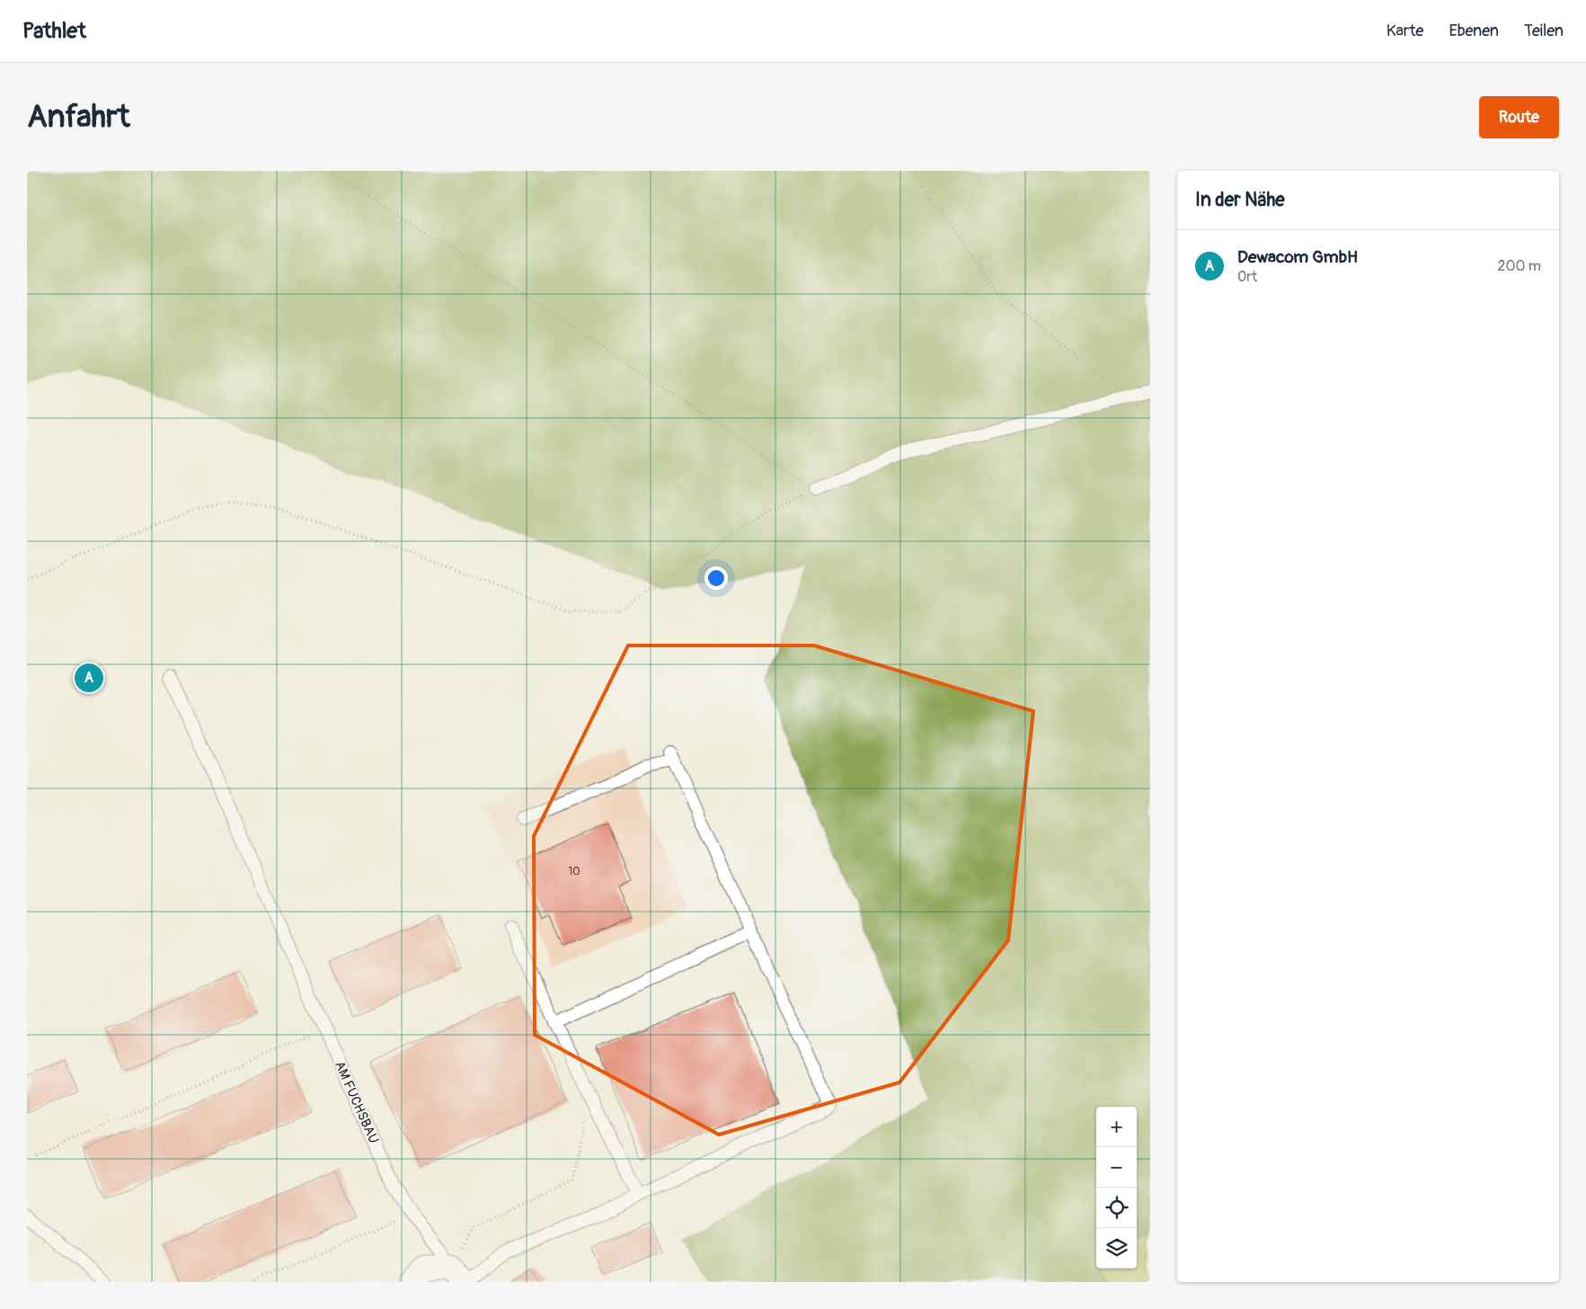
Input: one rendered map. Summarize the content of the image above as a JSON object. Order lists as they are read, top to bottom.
{
  "streets": {
    "lane": ["AM FUCHSBAU"]
  },
  "house_numbers": ["10"],
  "page": {
    "header": "Pathlet",
    "nav": ["Karte", "Ebenen", "Teilen"],
    "buttons": "Route",
    "title": "Anfahrt",
    "heading": "In der Nähe",
    "list": [
      {
        "mark": "A",
        "name": "Dewacom GmbH",
        "note": "Ort",
        "value": "200 m"
      }
    ],
    "pins": "A",
    "map_buttons": ["+", "−"]
  }
}
